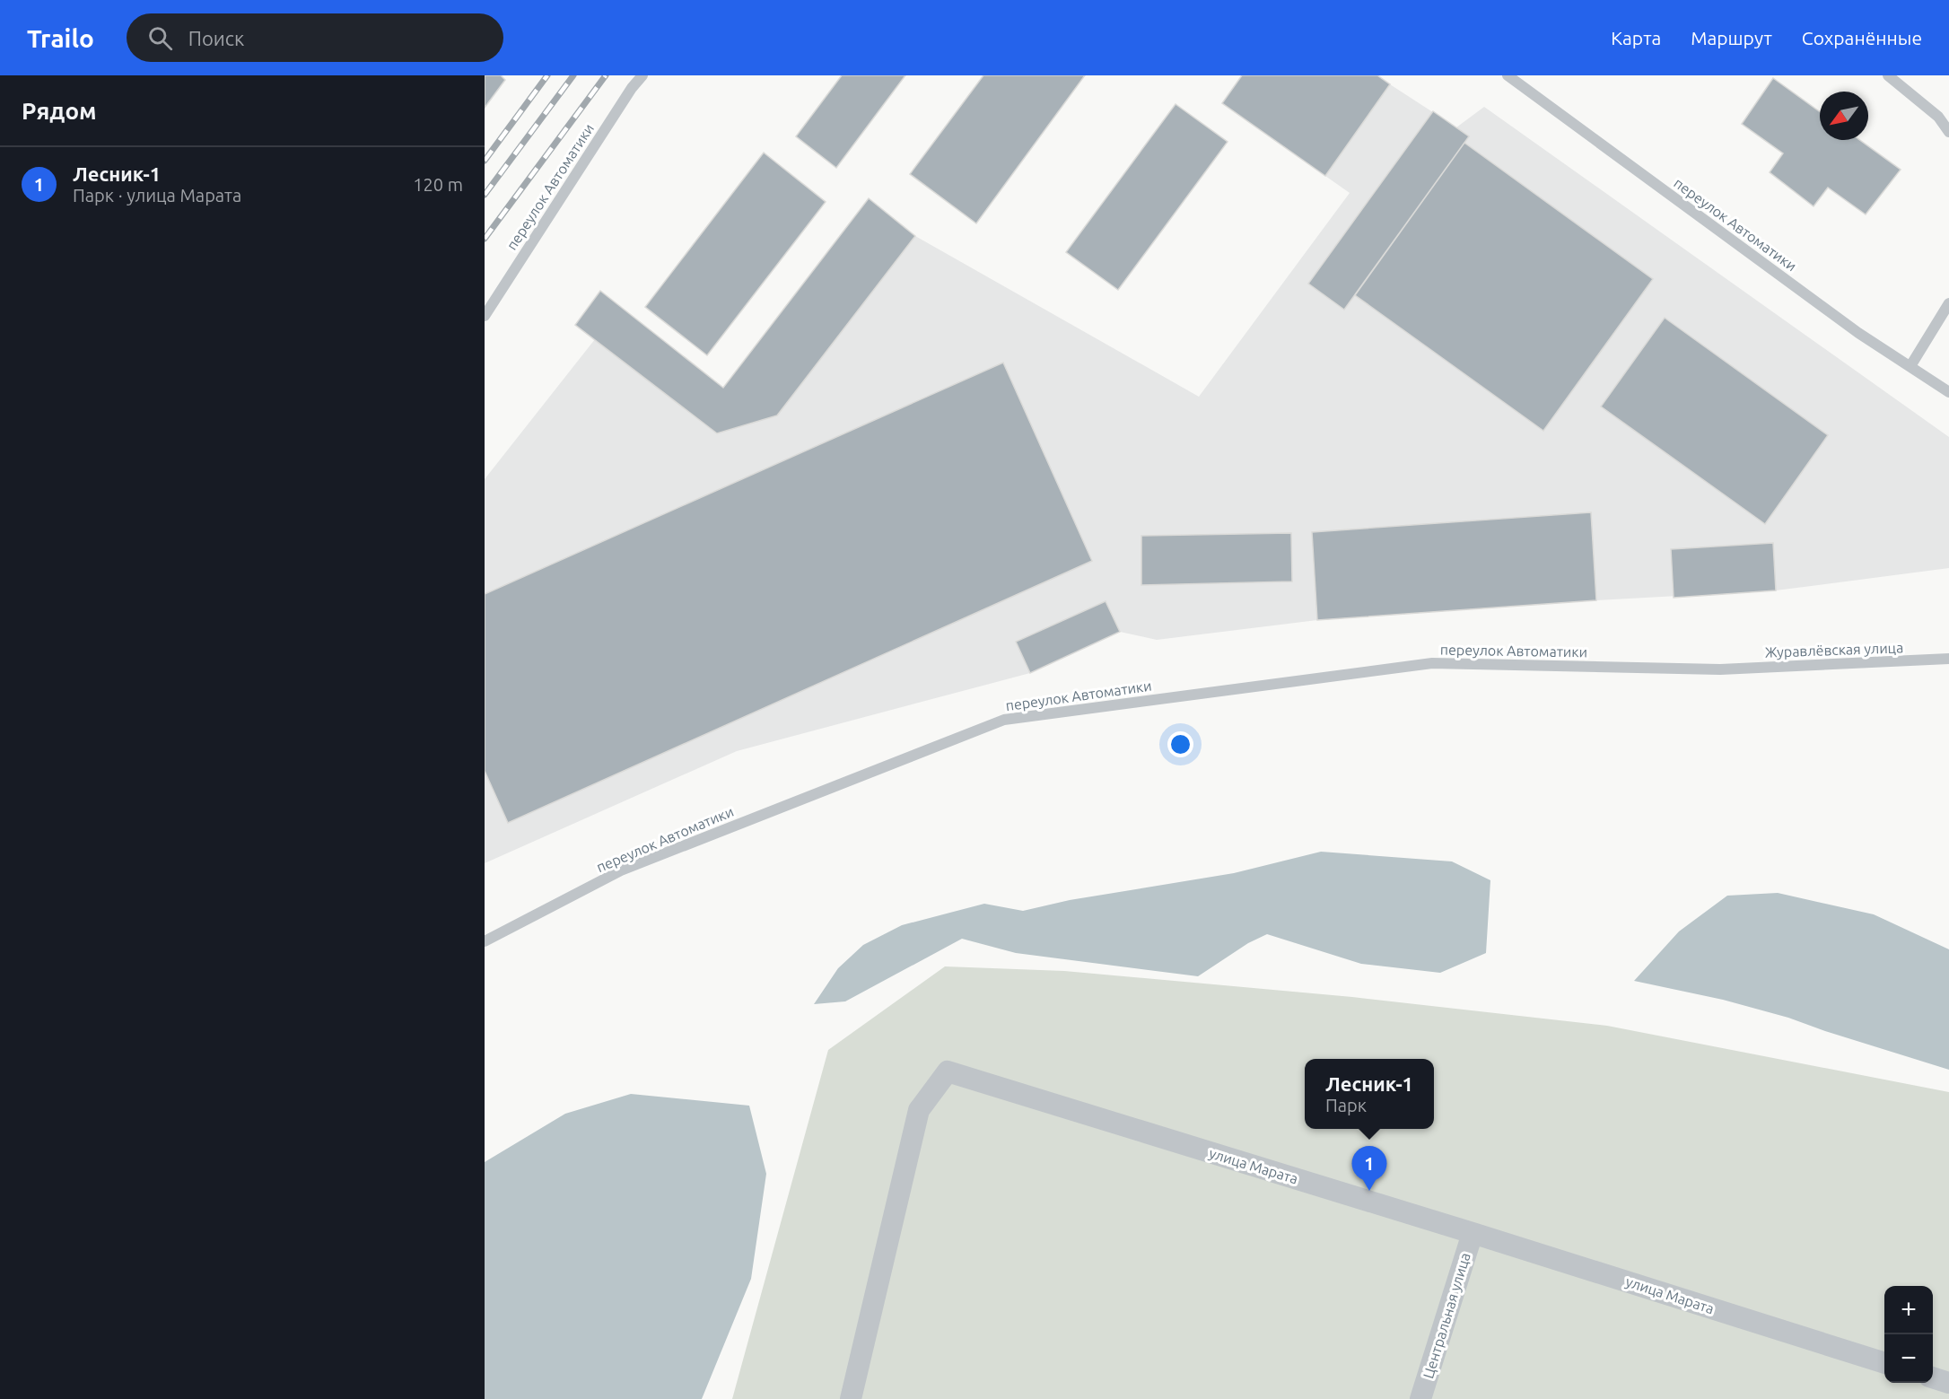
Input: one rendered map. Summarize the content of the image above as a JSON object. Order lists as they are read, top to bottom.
{
  "streets": {
    "street": ["улица Марата", "Центральная улица"],
    "lane": ["переулок Автоматики", "Журавлёвская улица"]
  },
  "crossings": [
    ["переулок Автоматики", "Журавлёвская улица"],
    ["улица Марата", "Центральная улица"]
  ],
  "north": "bottom left",
  "page": {
    "header": "Trailo",
    "search": "Поиск",
    "nav": ["Карта", "Маршрут", "Сохранённые"],
    "heading": "Рядом",
    "list": [
      {
        "mark": "1",
        "name": "Лесник-1",
        "note": "Парк · улица Марата",
        "value": "120 m"
      }
    ],
    "popup": ["Лесник-1", "Парк"],
    "pins": "1",
    "map_buttons": ["+", "−"]
  }
}
